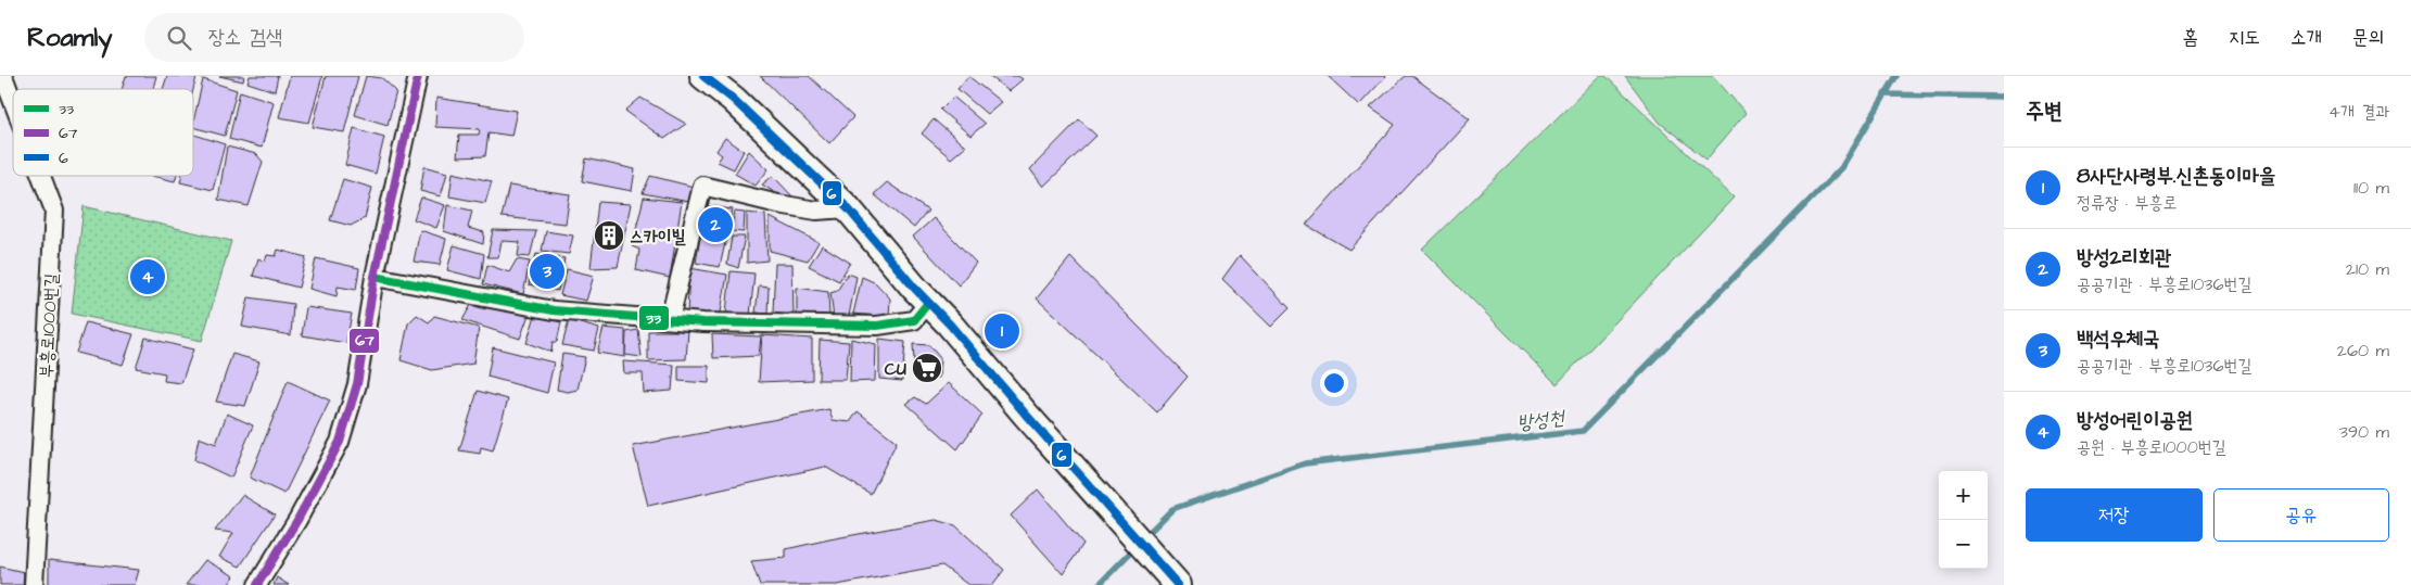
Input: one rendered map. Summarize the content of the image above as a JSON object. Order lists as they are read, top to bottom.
{
  "streets": {
    "street": ["부흥로1000번길"]
  },
  "water": ["방성천"],
  "places": {
    "building": ["스카이빌"],
    "supermarket": ["CU"]
  },
  "lines": ["transit line 67", "transit line 6", "transit line 33"],
  "legend": ["33", "67", "6"],
  "page": {
    "header": "Roamly",
    "search": "장소 검색",
    "nav": [
      "홈",
      "지도",
      "소개",
      "문의"
    ],
    "heading": ["주변", "4개 결과"],
    "list": [
      {
        "mark": "1",
        "name": "8사단사령부.신촌동이마을",
        "note": "정류장 · 부흥로",
        "value": "110 m"
      },
      {
        "mark": "2",
        "name": "방성2리회관",
        "note": "공공기관 · 부흥로1036번길",
        "value": "210 m"
      },
      {
        "mark": "3",
        "name": "백석우체국",
        "note": "공공기관 · 부흥로1036번길",
        "value": "260 m"
      },
      {
        "mark": "4",
        "name": "방성어린이공원",
        "note": "공원 · 부흥로1000번길",
        "value": "390 m"
      }
    ],
    "pins": [
      "2",
      "3",
      "4",
      "1"
    ],
    "map_buttons": ["+", "−"],
    "buttons": ["저장", "공유"]
  }
}
